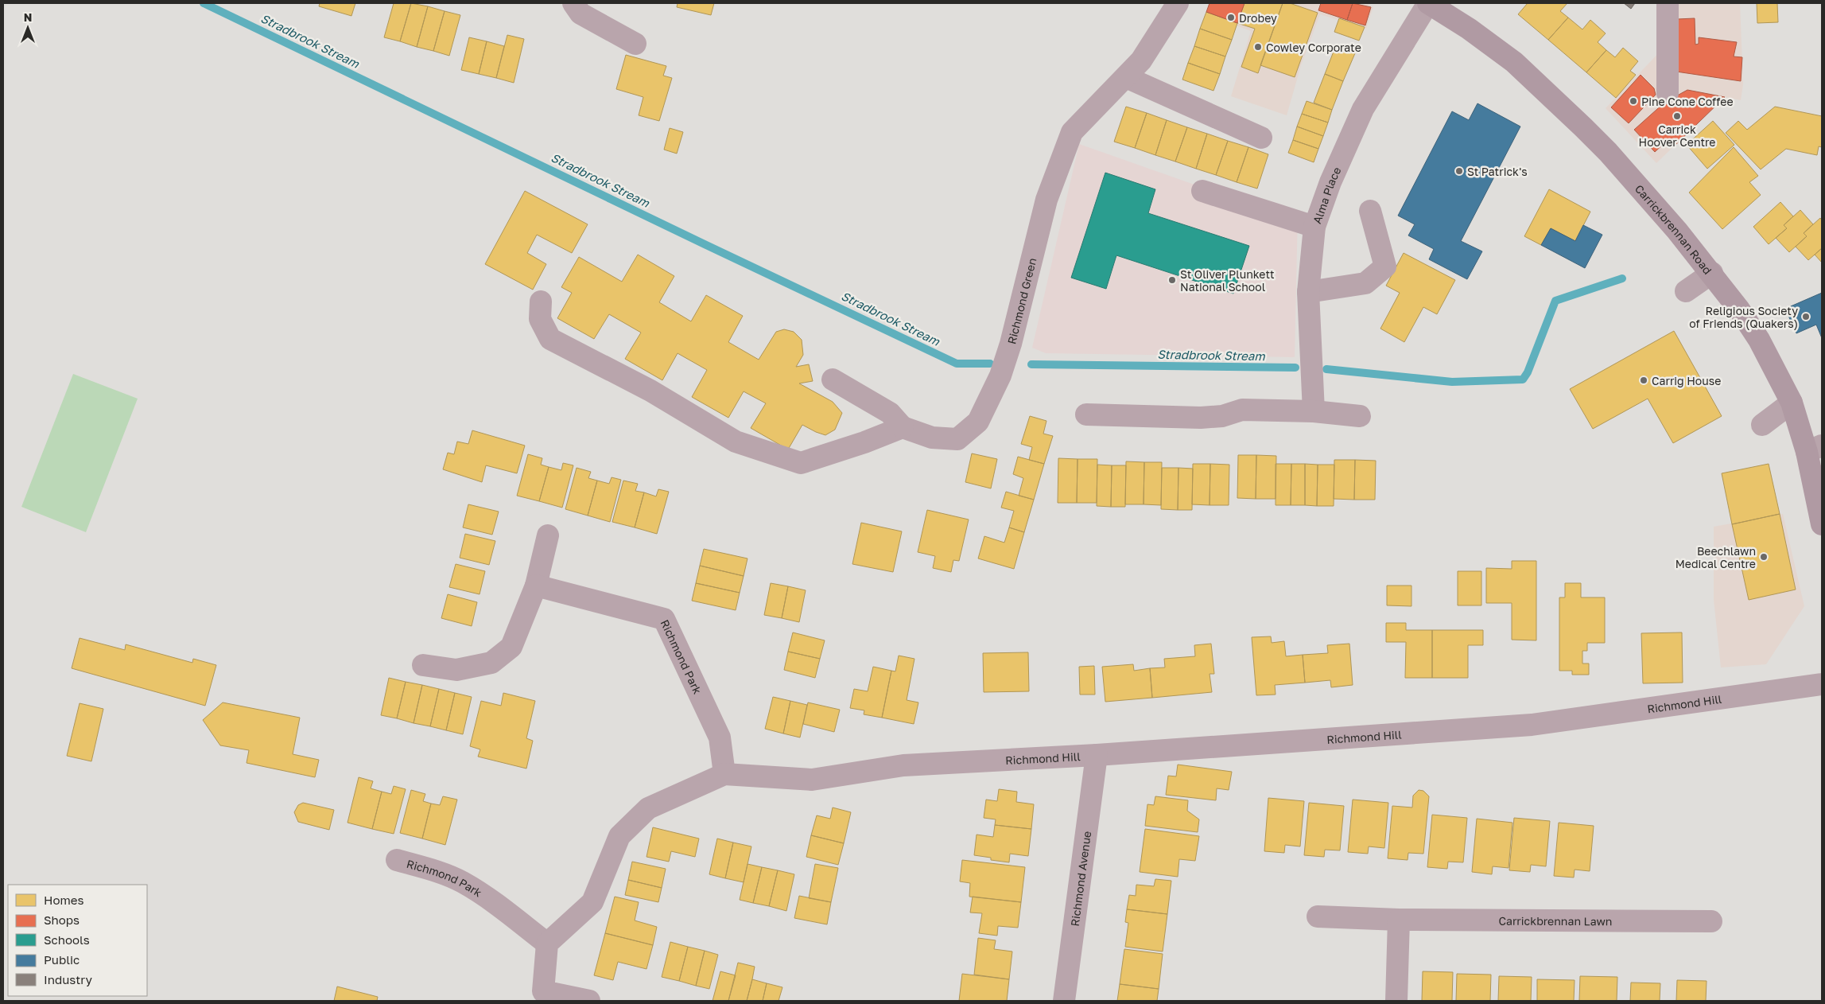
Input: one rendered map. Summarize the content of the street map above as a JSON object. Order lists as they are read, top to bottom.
{
  "streets": {
    "main road": ["Carrickbrennan Road"],
    "street": [
      "Alma Place",
      "Richmond Green",
      "Richmond Park",
      "Richmond Hill",
      "Richmond Avenue",
      "Carrickbrennan Lawn"
    ]
  },
  "crossings": [
    ["Alma Place", "Carrickbrennan Road"],
    ["Richmond Park", "Richmond Hill"],
    ["Richmond Hill", "Richmond Avenue"]
  ],
  "water": ["Stradbrook Stream"],
  "places": [
    "Drobey",
    "Cowley Corporate",
    "Pine Cone Coffee",
    "Carrick Hoover Centre",
    "St Patrick's",
    "St Oliver Plunkett National School",
    "Religious Society of Friends (Quakers)",
    "Carrig House",
    "Beechlawn Medical Centre"
  ],
  "legend": [
    "Homes",
    "Shops",
    "Schools",
    "Public",
    "Industry"
  ],
  "north": "top"
}
